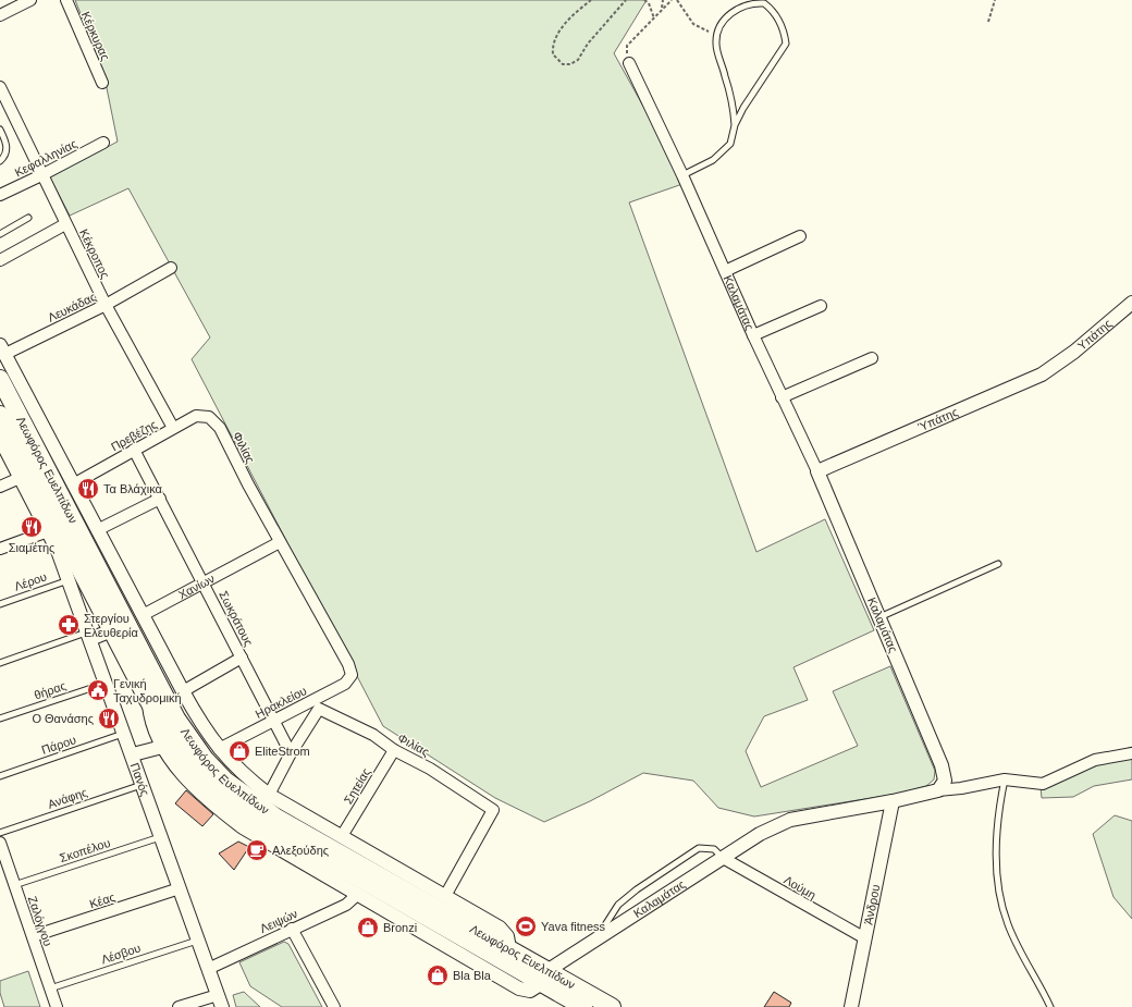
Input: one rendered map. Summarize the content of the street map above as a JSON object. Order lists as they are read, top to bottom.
{
  "streets": {
    "main road": ["Λεωφόρος Ευελπίδων"],
    "street": [
      "Κέρκυρας",
      "Κεφαλληνίας",
      "Κέκροπος",
      "Καλαμάτας",
      "Λευκάδας",
      "Υπάτης",
      "Ύπάτης",
      "Πρεβέζης",
      "Φιλίας",
      "Χανίων",
      "Σωκράτους",
      "Ηρακλείου",
      "Πανός",
      "Σητείας",
      "Λούμη",
      "Κέας",
      "Άνδρου",
      "Ζαλόγγου",
      "Λειψών"
    ],
    "lane": [
      "Λέρου",
      "θήρας",
      "Πάρου",
      "Ανάφης",
      "Σκοπέλου",
      "Λέσβου"
    ]
  },
  "crossings": [
    ["Κεφαλληνίας", "Κέκροπος"],
    ["Κέκροπος", "Λευκάδας"],
    ["Κέκροπος", "Πρεβέζης"],
    ["Καλαμάτας", "Ύπάτης"],
    ["Καλαμάτας", "Λεωφόρος Ευελπίδων"],
    ["Καλαμάτας", "Λούμη"],
    ["Καλαμάτας", "Άνδρου"],
    ["Καλαμάτας", "Λειψών"],
    ["Υπάτης", "Ύπάτης"],
    ["Πρεβέζης", "Φιλίας"],
    ["Πρεβέζης", "Σωκράτους"],
    ["Φιλίας", "Χανίων"],
    ["Φιλίας", "Ηρακλείου"],
    ["Φιλίας", "Σητείας"],
    ["Λεωφόρος Ευελπίδων", "Χανίων"],
    ["Λεωφόρος Ευελπίδων", "Πανός"],
    ["Λέρου", "Πανός"],
    ["Χανίων", "Σωκράτους"],
    ["Χανίων", "Πανός"],
    ["Σωκράτους", "Ηρακλείου"],
    ["θήρας", "Πανός"],
    ["Πάρου", "Πανός"],
    ["Πανός", "Ανάφης"],
    ["Πανός", "Σκοπέλου"],
    ["Πανός", "Κέας"],
    ["Πανός", "Λειψών"],
    ["Πανός", "Λέσβου"],
    ["Σκοπέλου", "Ζαλόγγου"],
    ["Λούμη", "Άνδρου"],
    ["Κέας", "Ζαλόγγου"],
    ["Ζαλόγγου", "Λέσβου"]
  ],
  "places": {
    "restaurant": ["Τα Βλάχικα", "Σιαμέτης", "O Θανάσης"],
    "pharmacy": ["Στεργίου Ελευθερία"],
    "public building": ["Γενική Ταχυδρομική"],
    "shop": ["EliteStrom", "Bronzi", "Bla Bla"],
    "cafe": ["Αλεξούδης"],
    "sports": ["Yava fitness"]
  }
}
